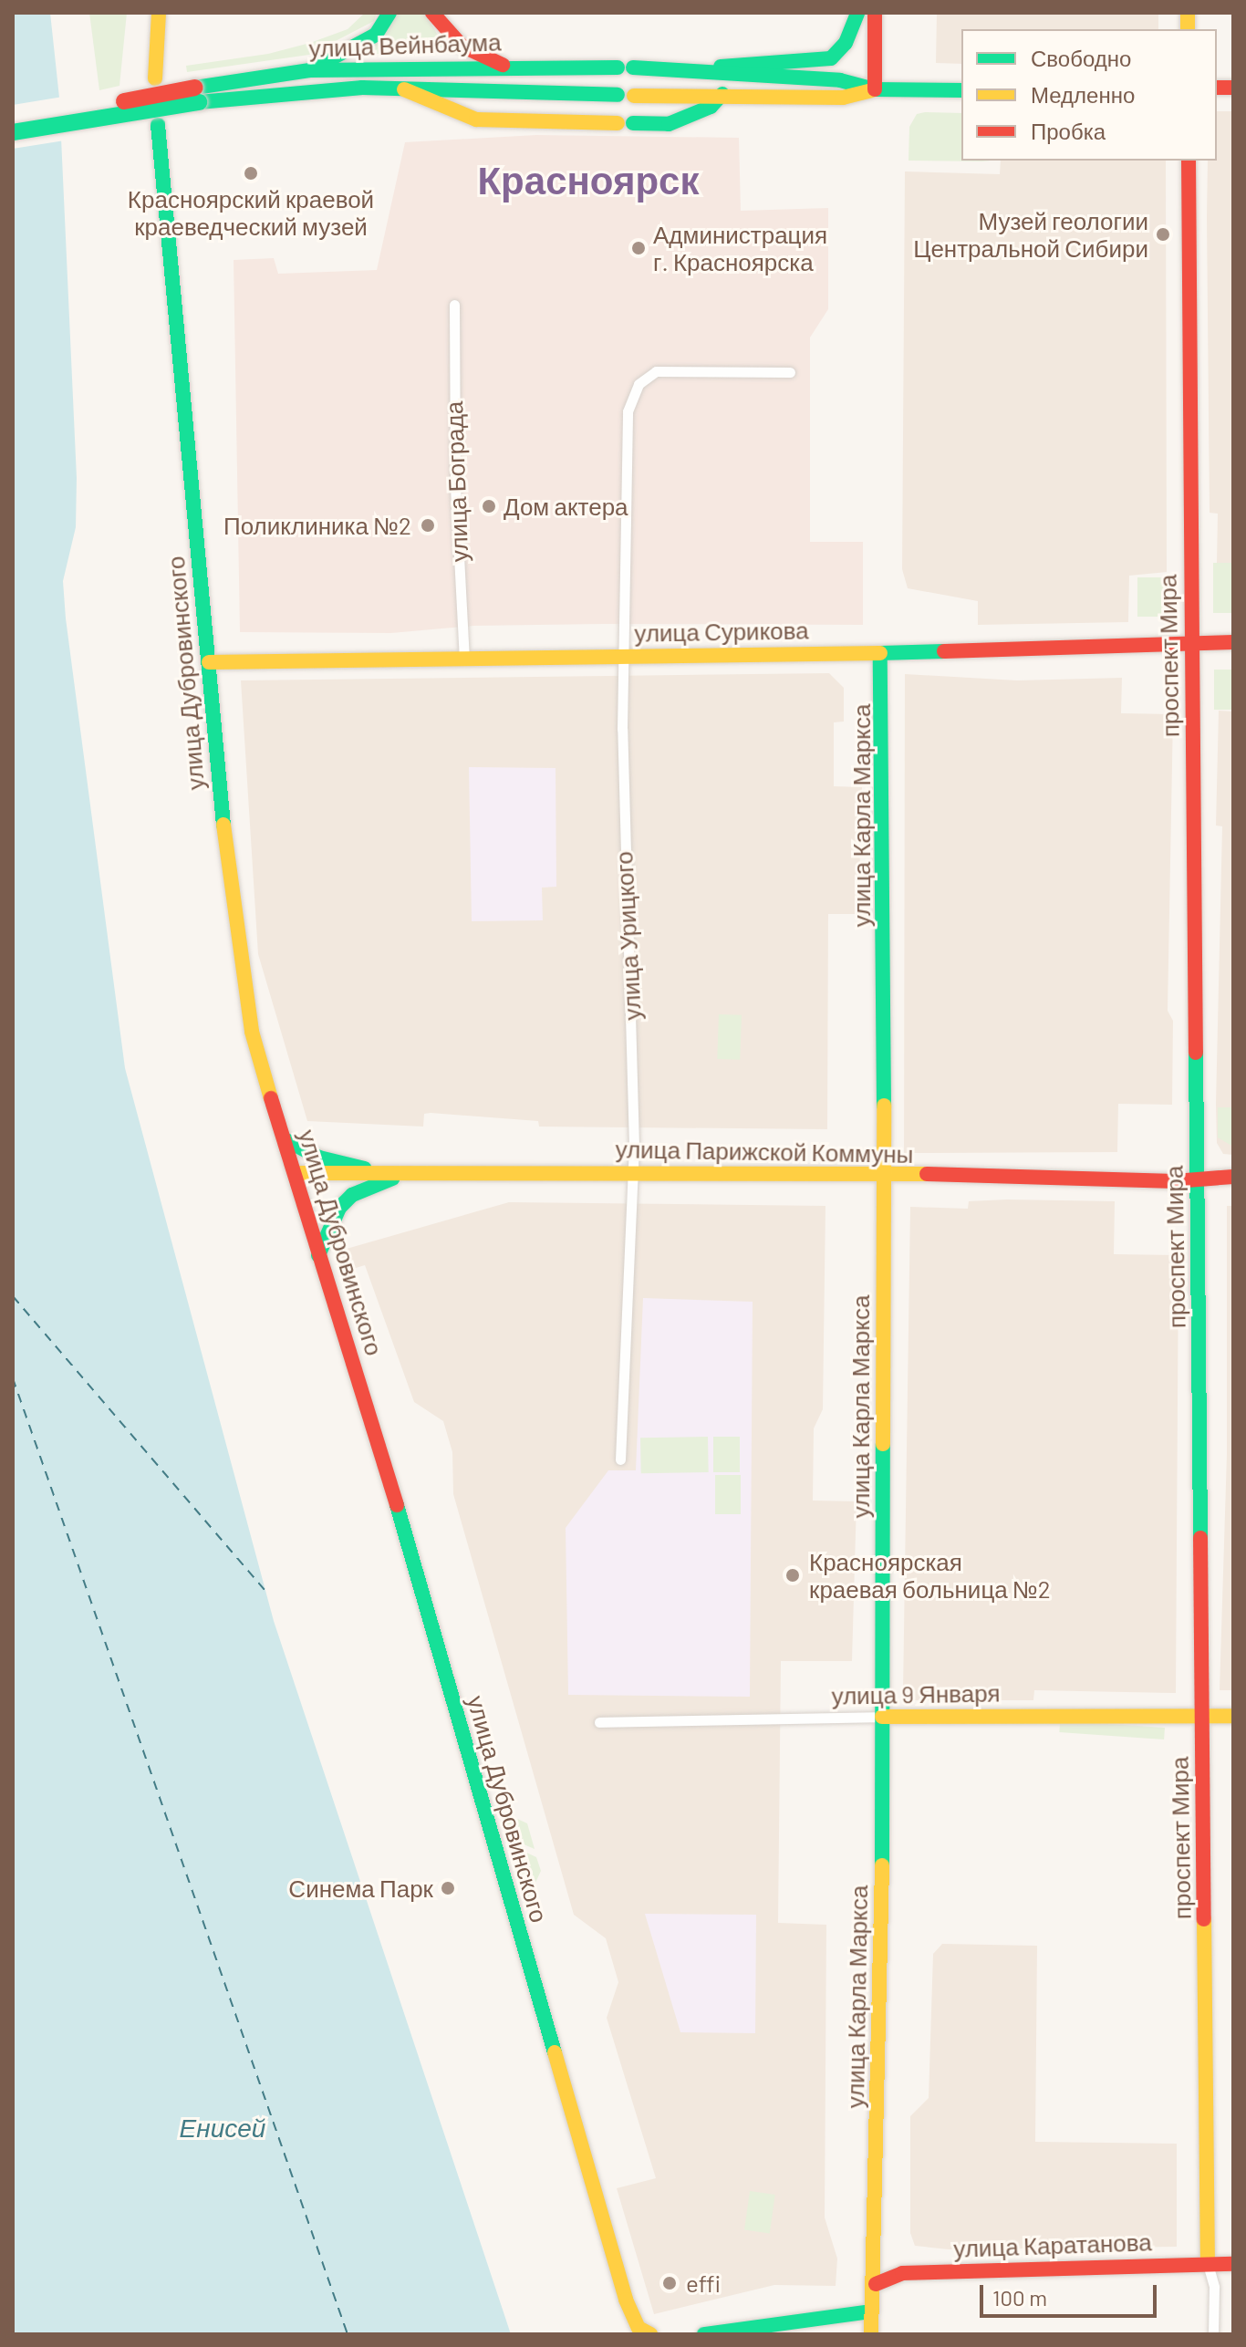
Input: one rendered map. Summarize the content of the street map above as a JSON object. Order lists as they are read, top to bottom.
{
  "streets": {
    "main road": [
      "улица Вейнбаума",
      "улица Сурикова",
      "проспект Мира",
      "улица Дубровинского",
      "улица Карла Маркса",
      "улица Парижской Коммуны",
      "улица 9 Января",
      "улица Каратанова"
    ],
    "street": ["улица Бограда", "улица Урицкого"]
  },
  "crossings": [
    ["улица Бограда", "улица Сурикова"],
    ["улица Сурикова", "проспект Мира"],
    ["улица Сурикова", "улица Дубровинского"],
    ["улица Сурикова", "улица Карла Маркса"],
    ["улица Сурикова", "улица Урицкого"],
    ["проспект Мира", "улица Парижской Коммуны"],
    ["проспект Мира", "улица 9 Января"],
    ["проспект Мира", "улица Каратанова"],
    ["улица Дубровинского", "улица Парижской Коммуны"],
    ["улица Карла Маркса", "улица Парижской Коммуны"],
    ["улица Карла Маркса", "улица 9 Января"],
    ["улица Карла Маркса", "улица Каратанова"],
    ["улица Урицкого", "улица Парижской Коммуны"]
  ],
  "districts": ["Красноярск"],
  "water": ["Енисей"],
  "places": [
    "Красноярский краевой краеведческий музей",
    "Музей геологии Центральной Сибири",
    "Администрация г. Красноярска",
    "Дом актера",
    "Поликлиника №2",
    "Красноярская краевая больница №2",
    "Синема Парк",
    "effi"
  ],
  "legend": ["Свободно", "Медленно", "Пробка"],
  "scale_bar": "100 m"
}
